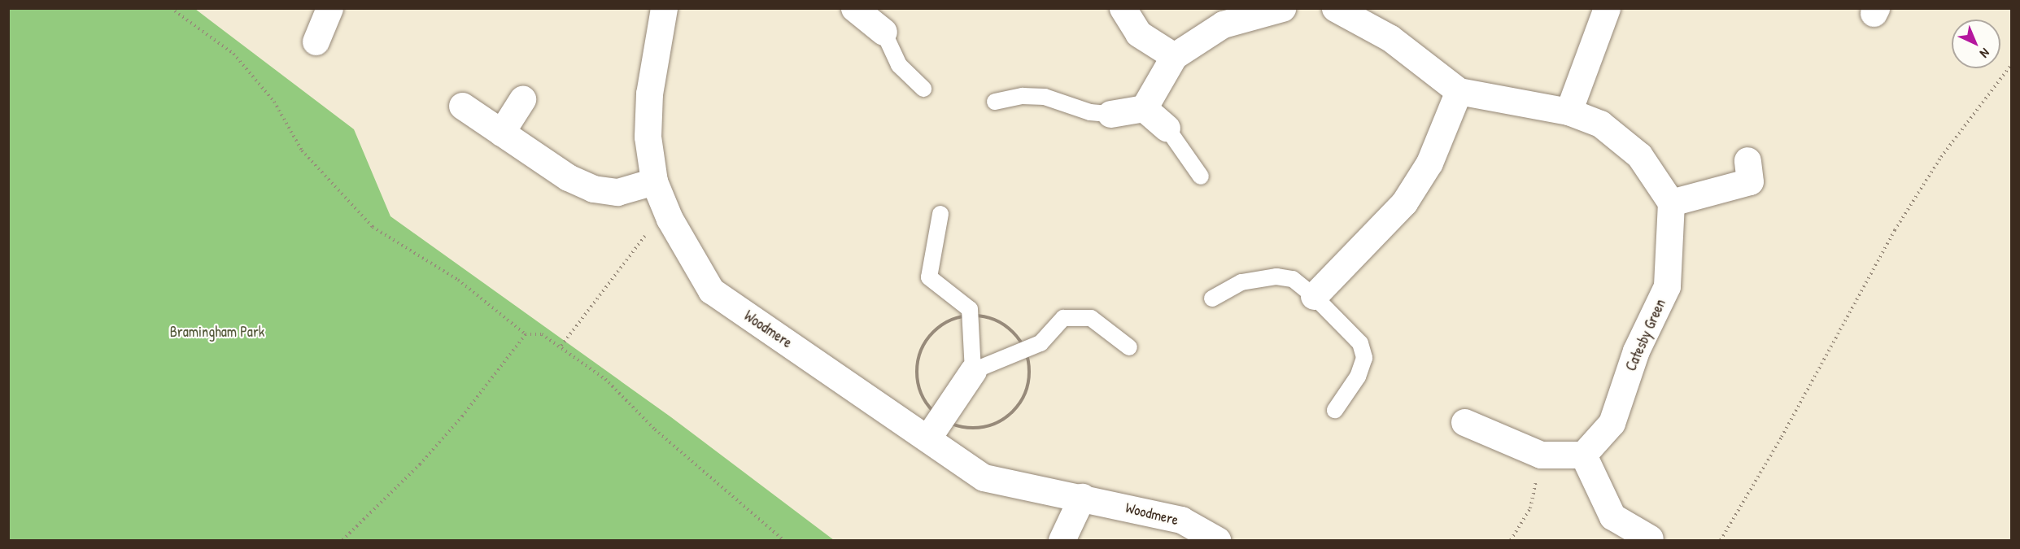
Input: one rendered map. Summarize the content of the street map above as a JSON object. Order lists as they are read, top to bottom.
{
  "streets": {
    "street": ["Woodmere", "Catesby Green"]
  },
  "parks": ["Bramingham Park"],
  "north": "bottom right"
}
